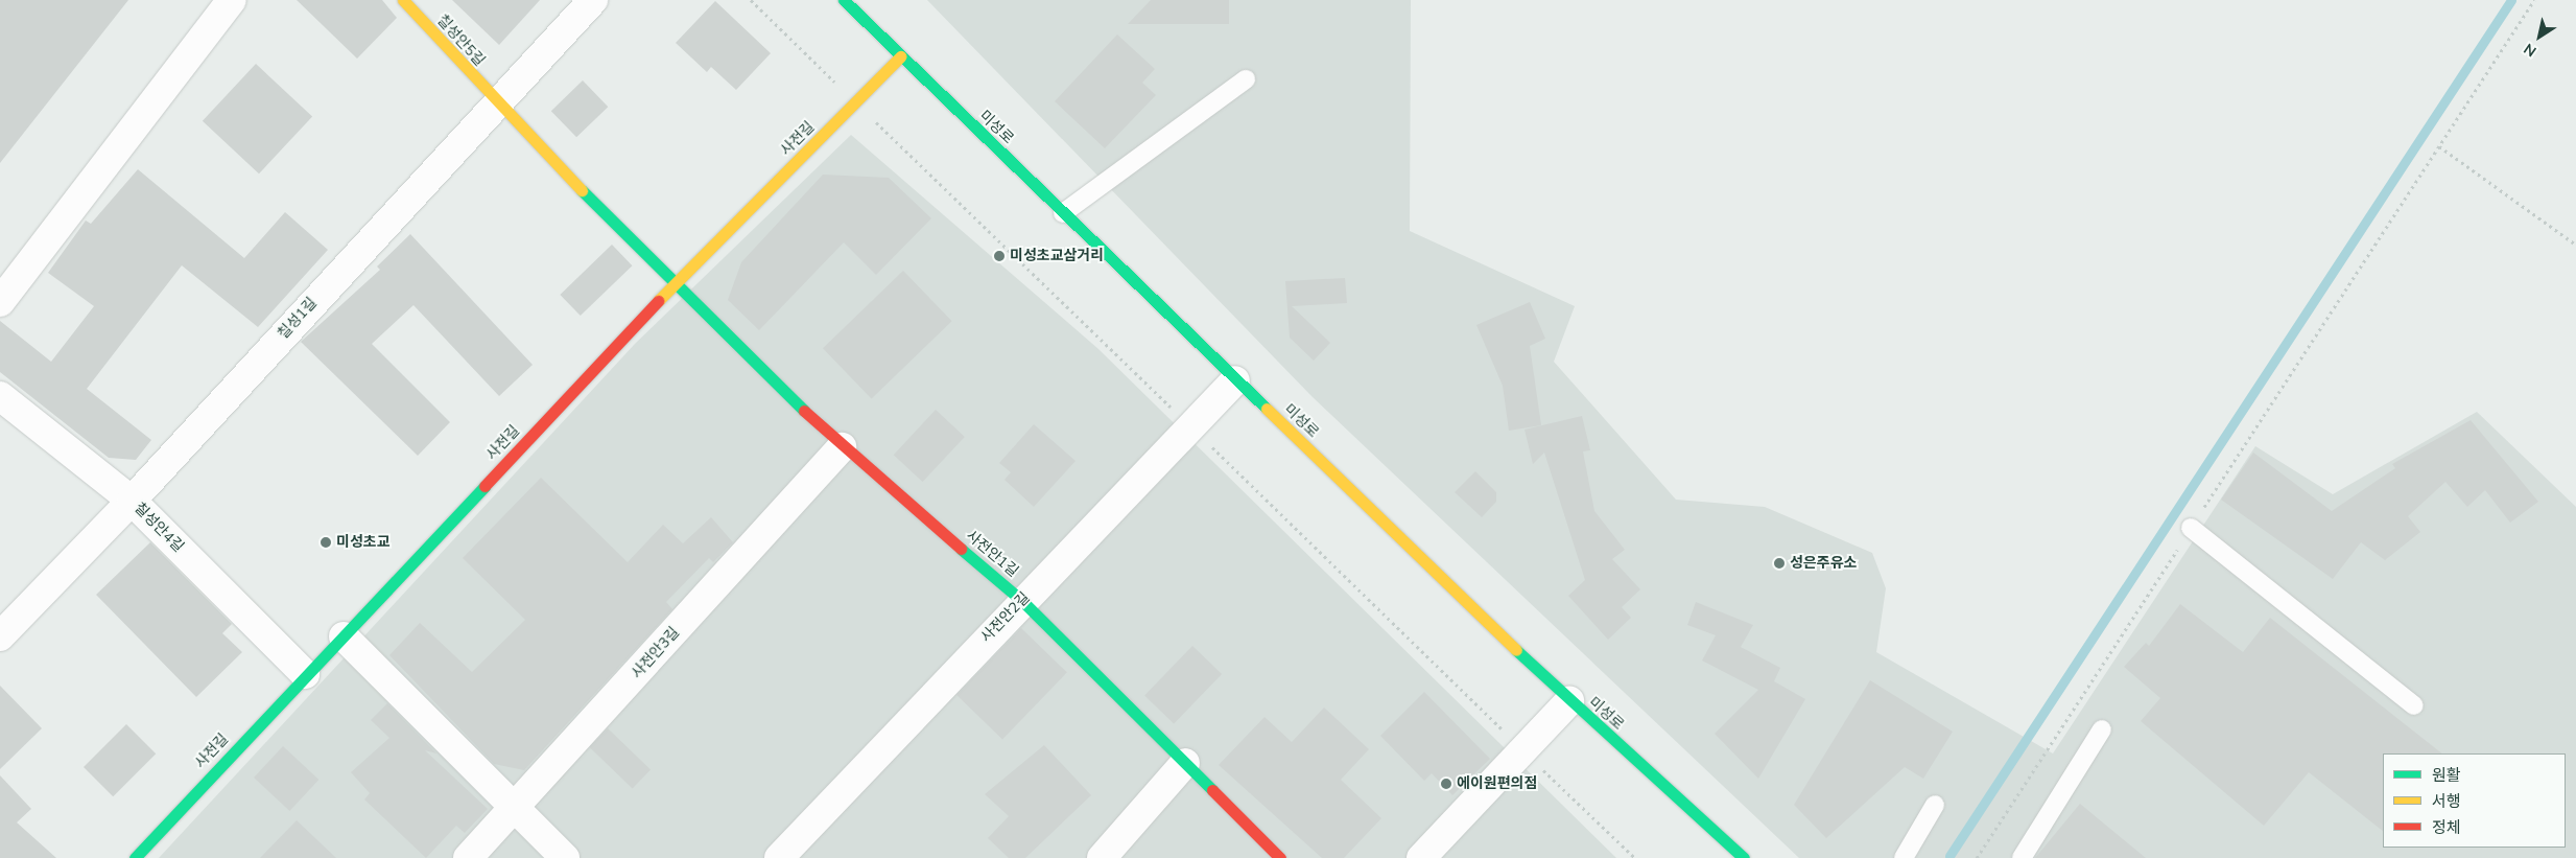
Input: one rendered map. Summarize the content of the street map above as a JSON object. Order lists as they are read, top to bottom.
{
  "streets": {
    "street": [
      "칠성안5길",
      "미성로",
      "사전길",
      "칠성1길",
      "칠성안4길",
      "사전안1길",
      "사전안2길",
      "사전안3길"
    ]
  },
  "crossings": [
    ["칠성안5길", "사전길"],
    ["칠성안5길", "칠성1길"],
    ["칠성안5길", "사전안1길"],
    ["미성로", "사전길"],
    ["미성로", "사전안2길"],
    ["사전길", "칠성안4길"],
    ["사전길", "사전안1길"],
    ["칠성1길", "칠성안4길"],
    ["사전안1길", "사전안2길"],
    ["사전안1길", "사전안3길"]
  ],
  "places": [
    "미성초교삼거리",
    "미성초교",
    "성은주유소",
    "에이원편의점"
  ],
  "legend": ["원활", "서행", "정체"],
  "north": "bottom left"
}
